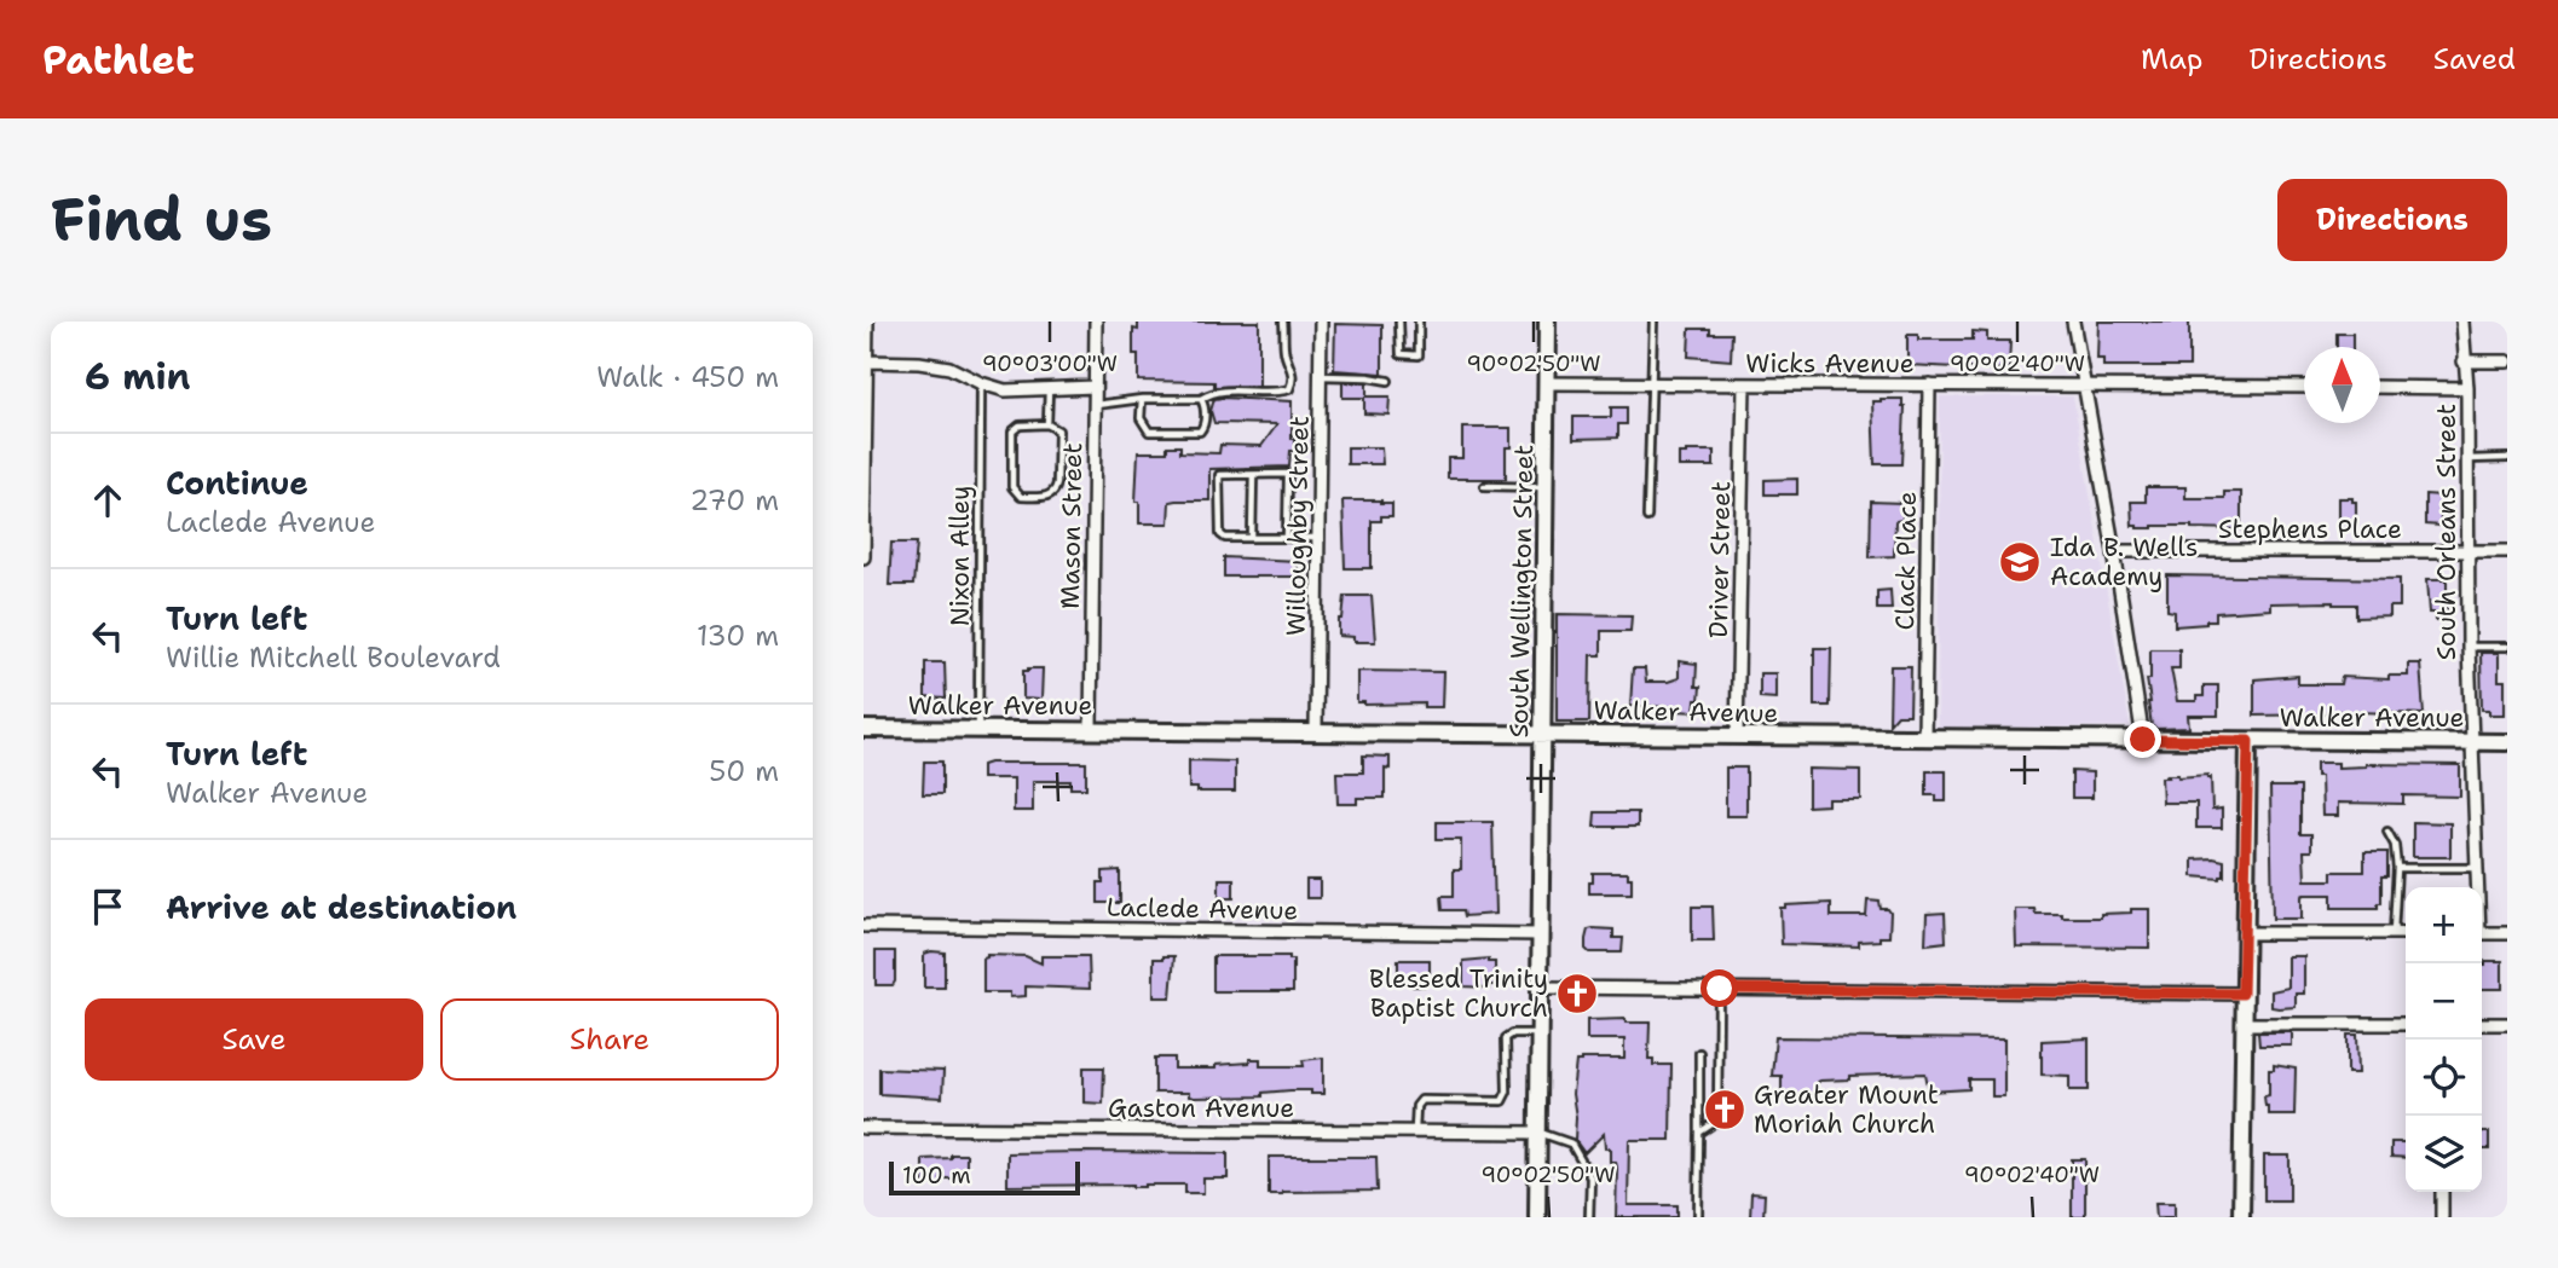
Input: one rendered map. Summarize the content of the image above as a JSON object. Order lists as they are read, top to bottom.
{
  "streets": {
    "street": [
      "Wicks Avenue",
      "Mason Street",
      "Willoughby Street",
      "Stephens Place",
      "South Orleans Street",
      "Driver Street",
      "Clack Place",
      "South Wellington Street",
      "Walker Avenue",
      "Laclede Avenue",
      "Gaston Avenue"
    ],
    "lane": ["Nixon Alley"]
  },
  "crossings": [
    ["Wicks Avenue", "Driver Street"],
    ["Wicks Avenue", "Clack Place"],
    ["Wicks Avenue", "South Wellington Street"],
    ["Mason Street", "Walker Avenue"],
    ["Willoughby Street", "Walker Avenue"],
    ["Stephens Place", "South Orleans Street"],
    ["South Orleans Street", "Walker Avenue"],
    ["Nixon Alley", "Walker Avenue"],
    ["Driver Street", "Walker Avenue"],
    ["Clack Place", "Walker Avenue"],
    ["South Wellington Street", "Walker Avenue"],
    ["South Wellington Street", "Laclede Avenue"],
    ["South Wellington Street", "Gaston Avenue"]
  ],
  "places": {
    "school or university": ["Ida B. Wells Academy"],
    "church": ["Blessed Trinity Baptist Church", "Greater Mount Moriah Church"]
  },
  "scale_bar": "100 m",
  "north": "top",
  "page": {
    "header": "Pathlet",
    "nav": ["Map", "Directions", "Saved"],
    "buttons": [
      "Directions",
      ["Save", "Share"]
    ],
    "title": "Find us",
    "heading": ["6 min", "Walk · 450 m"],
    "list": [
      ["Continue", "Laclede Avenue", "270 m"],
      ["Turn left", "Willie Mitchell Boulevard", "130 m"],
      ["Turn left", "Walker Avenue", "50 m"],
      "Arrive at destination"
    ],
    "map_buttons": ["+", "−"],
    "scale": "100 m"
  },
  "coordinates": ["90°03'00\"W", "90°02'50\"W", "90°02'40\"W"]
}
